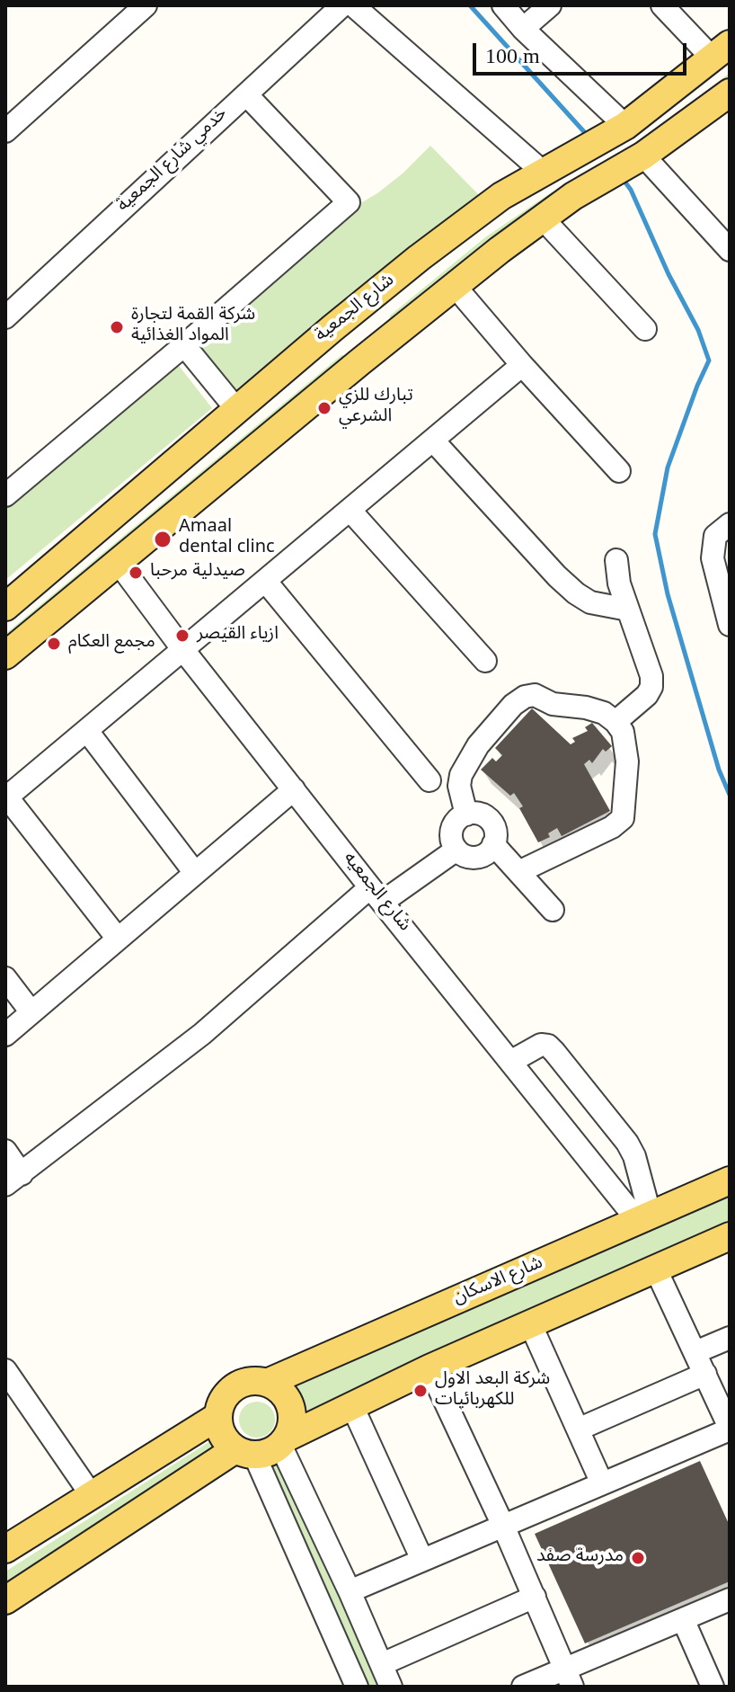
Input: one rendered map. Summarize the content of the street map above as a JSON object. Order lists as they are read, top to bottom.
{
  "streets": {
    "main road": ["شارع الجمعية", "شارع الاسكان"],
    "street": ["خدمي شارع الجمعية", "شارع الجمعيه"]
  },
  "crossings": [
    ["شارع الجمعيه", "شارع الاسكان"]
  ],
  "places": [
    "شركة القمة لتجارة المواد الغذائية",
    "تبارك للزي الشرعي",
    "Amaal dental clinc",
    "صيدلية مرحبا",
    "ازياء القيصر",
    "مجمع العكام",
    "شركة البعد الاول للكهربائيات",
    "مدرسة صفد"
  ],
  "scale_bar": "100 m"
}
